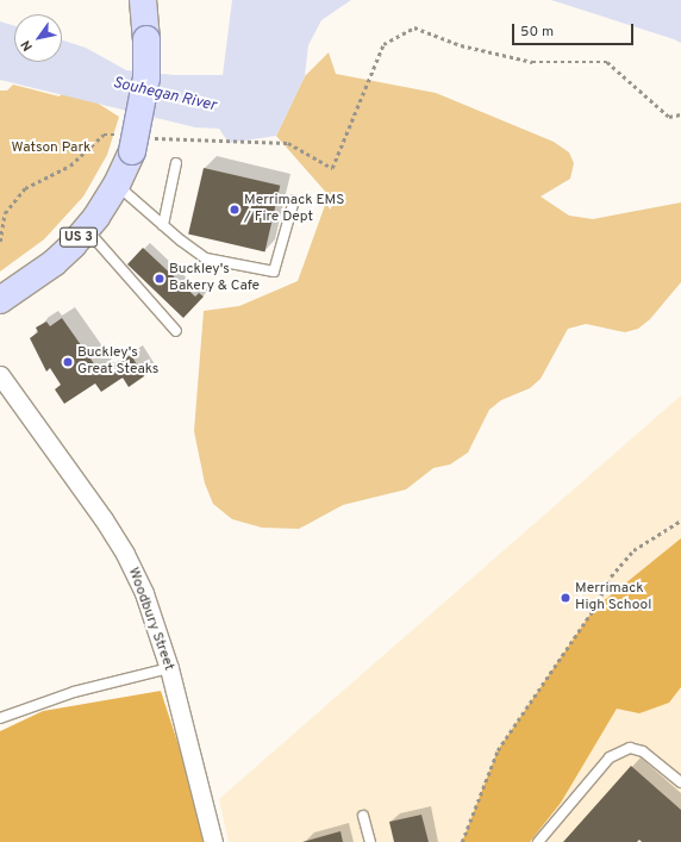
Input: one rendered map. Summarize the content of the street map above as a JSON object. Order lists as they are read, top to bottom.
{
  "streets": {
    "main road": ["US 3"],
    "street": ["Woodbury Street"]
  },
  "water": ["Souhegan River"],
  "parks": ["Watson Park"],
  "places": [
    "Merrimack EMS / Fire Dept",
    "Buckley's Bakery & Cafe",
    "Buckley's Great Steaks",
    "Merrimack High School"
  ],
  "scale_bar": "50 m",
  "north": "bottom left"
}
